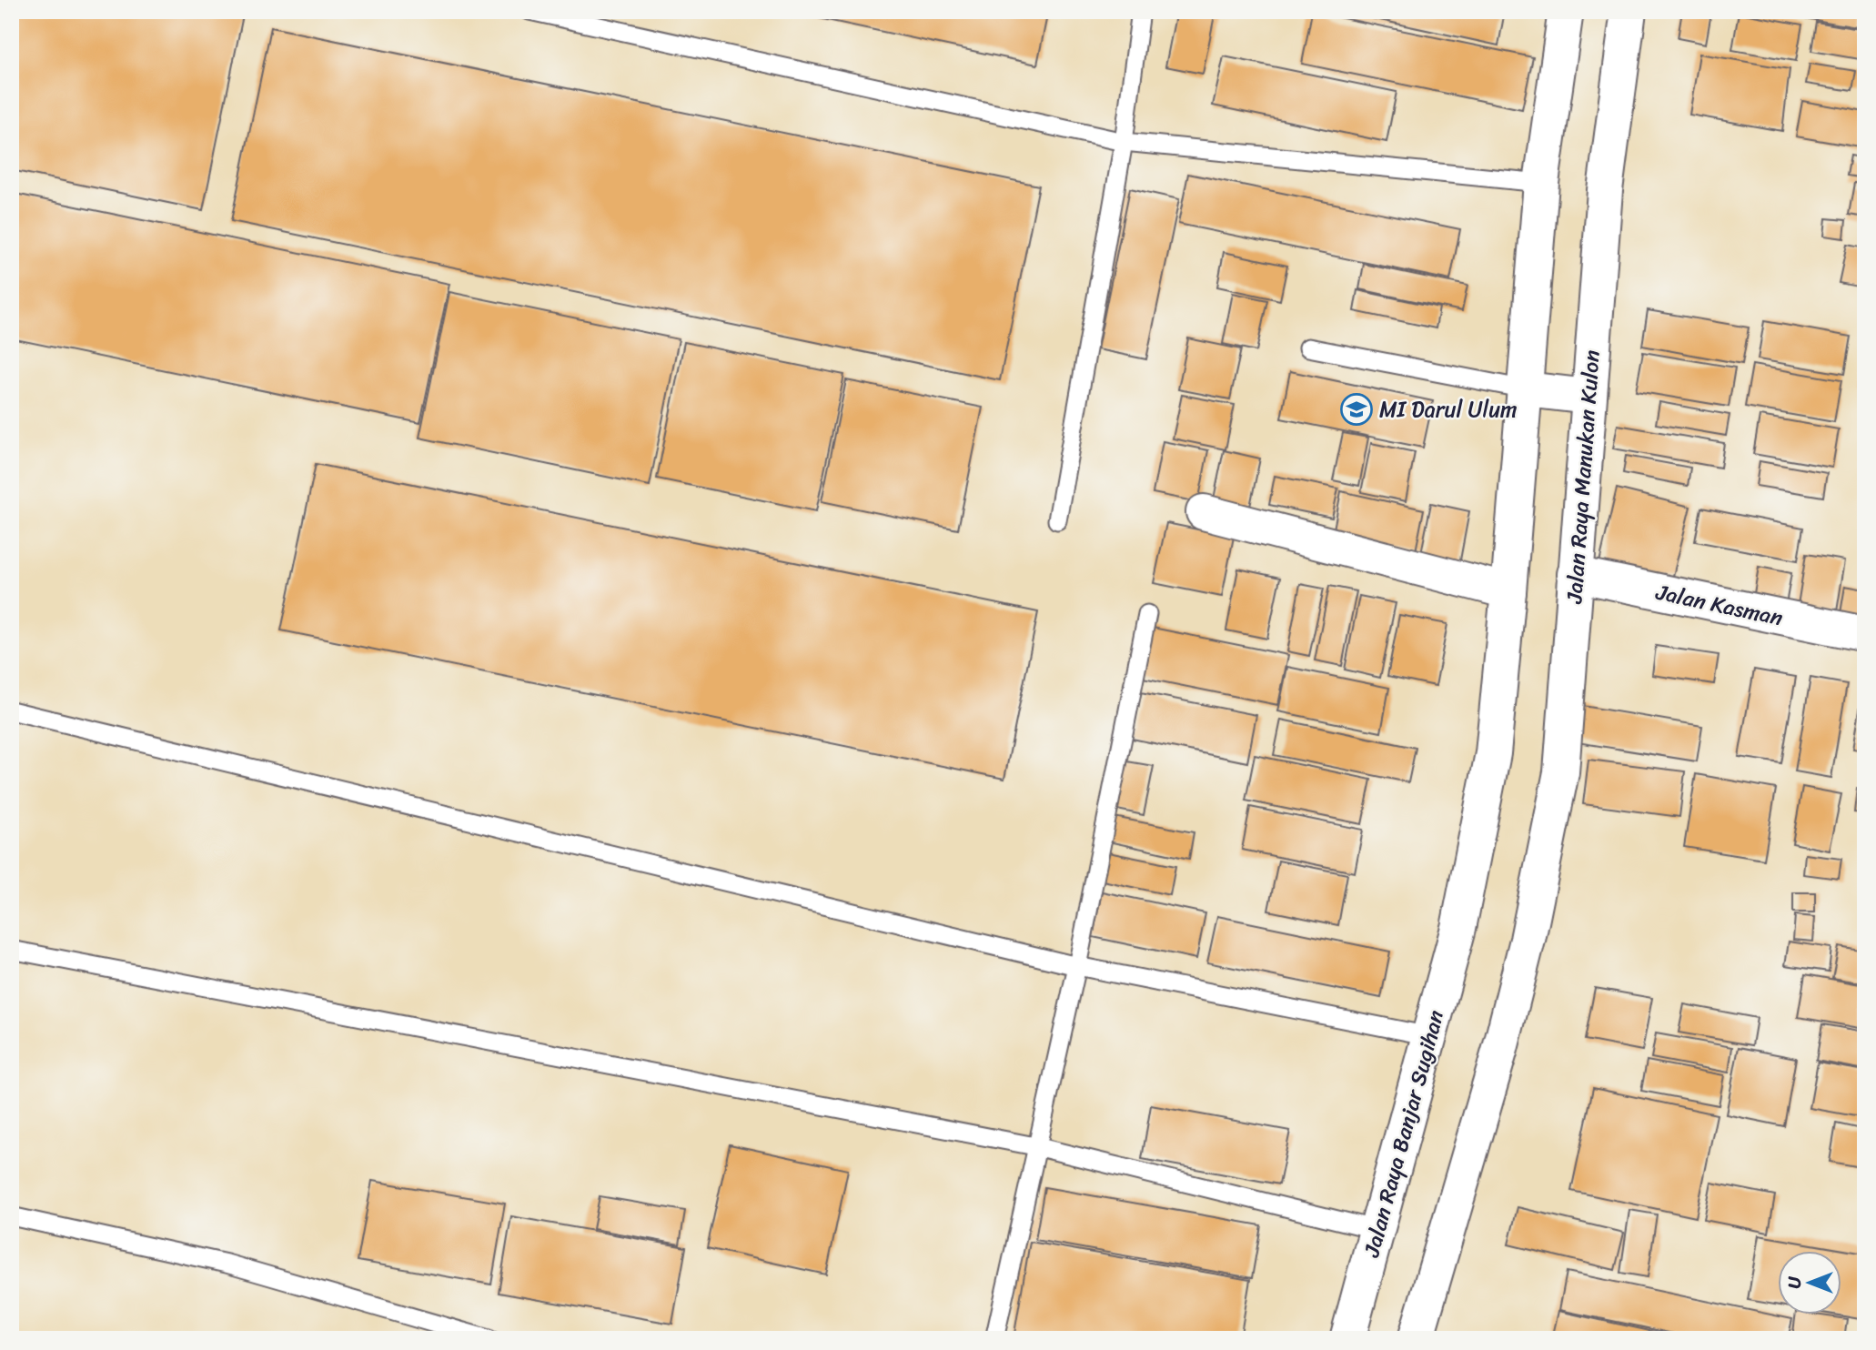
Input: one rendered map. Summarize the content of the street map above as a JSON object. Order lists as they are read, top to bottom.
{
  "streets": {
    "main road": ["Jalan Raya Manukan Kulon", "Jalan Kasman", "Jalan Raya Banjar Sugihan"]
  },
  "crossings": [
    ["Jalan Raya Manukan Kulon", "Jalan Kasman"]
  ],
  "places": {
    "school or university": ["MI Darul Ulum"]
  },
  "north": "left"
}
